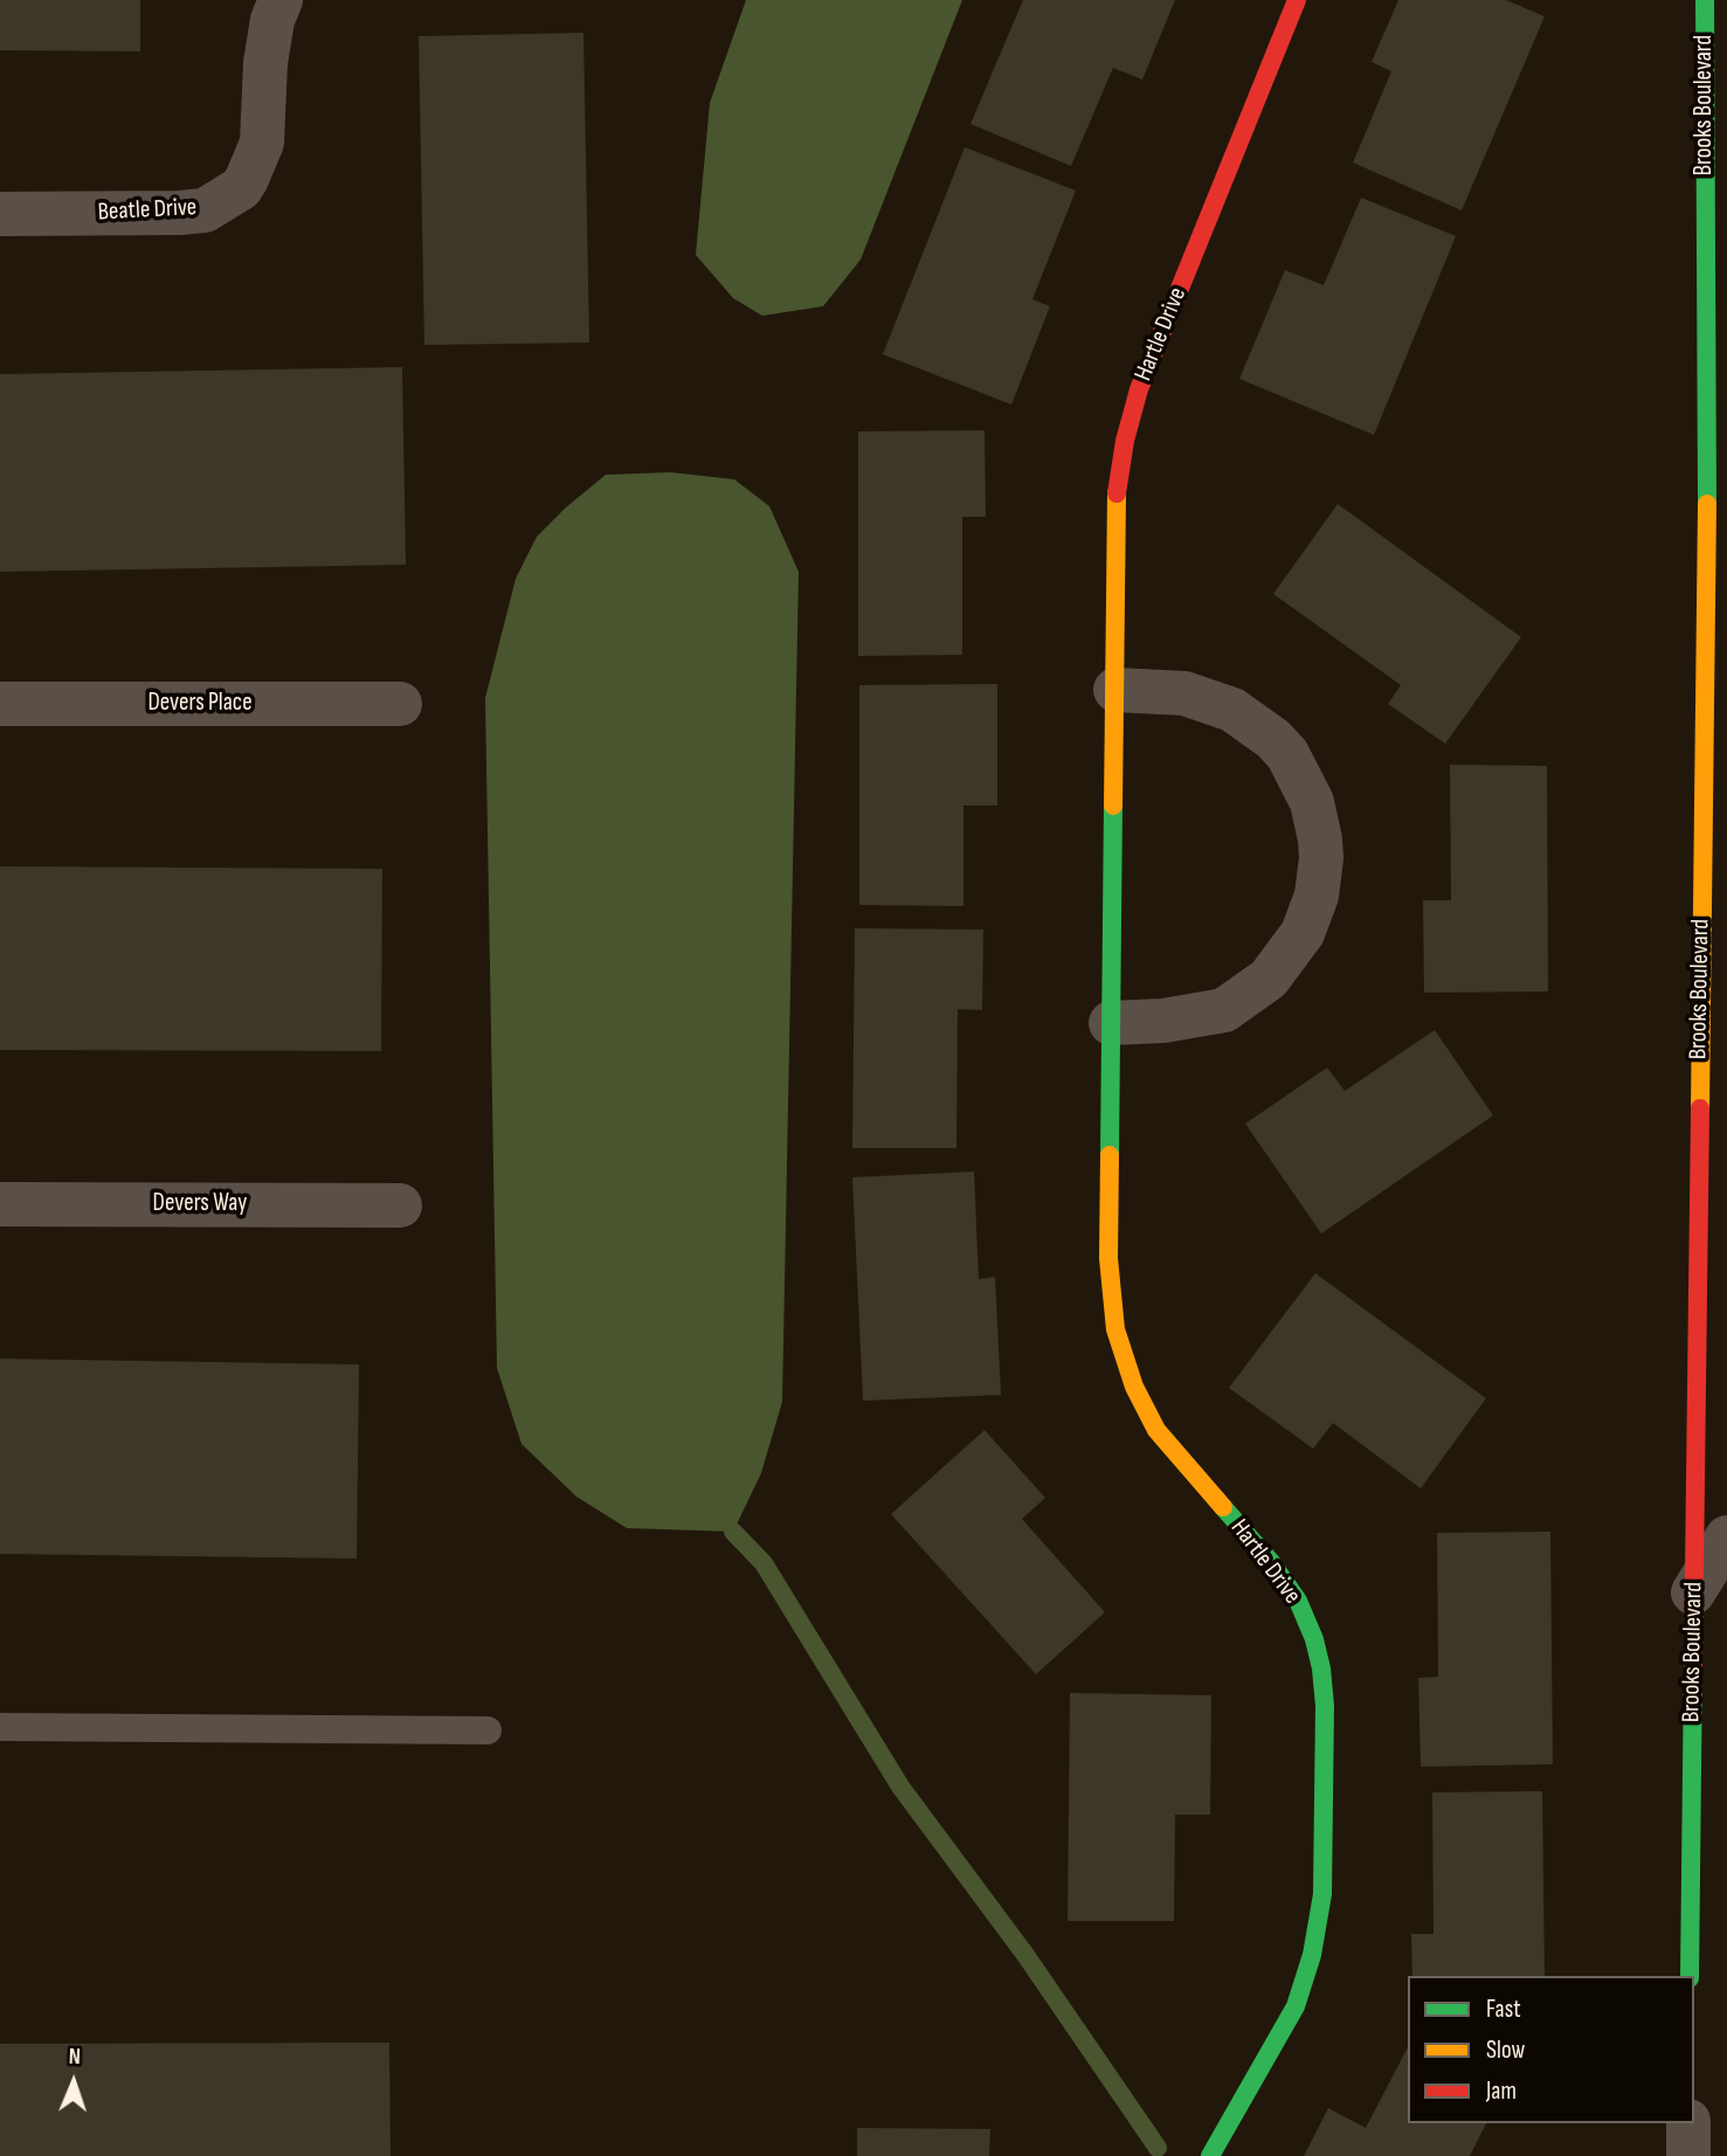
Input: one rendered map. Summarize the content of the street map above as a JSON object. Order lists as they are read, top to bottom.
{
  "streets": {
    "street": [
      "Brooks Boulevard",
      "Beatle Drive",
      "Hartle Drive",
      "Devers Place",
      "Devers Way"
    ]
  },
  "legend": ["Fast", "Slow", "Jam"],
  "north": "top"
}
